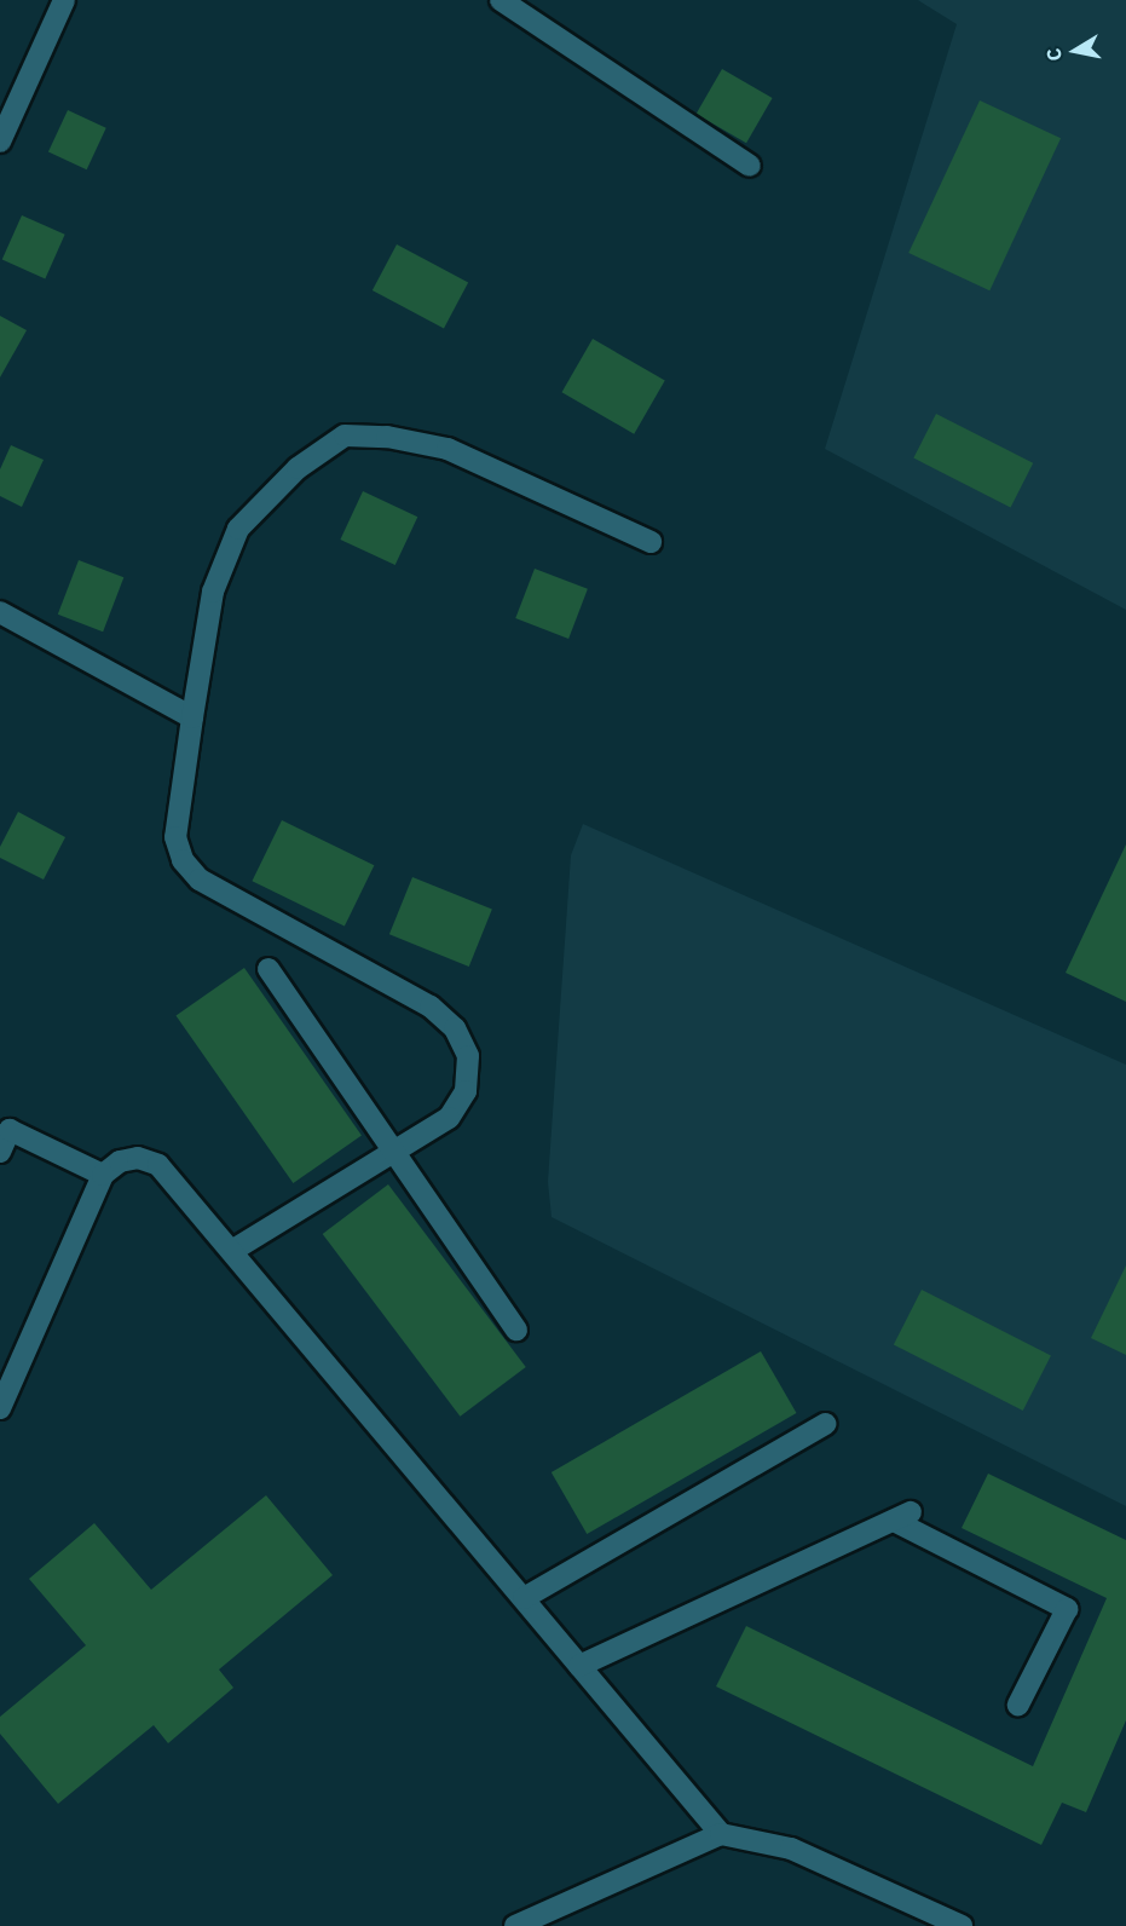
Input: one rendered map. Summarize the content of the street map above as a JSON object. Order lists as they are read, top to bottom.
{
  "north": "left"
}
